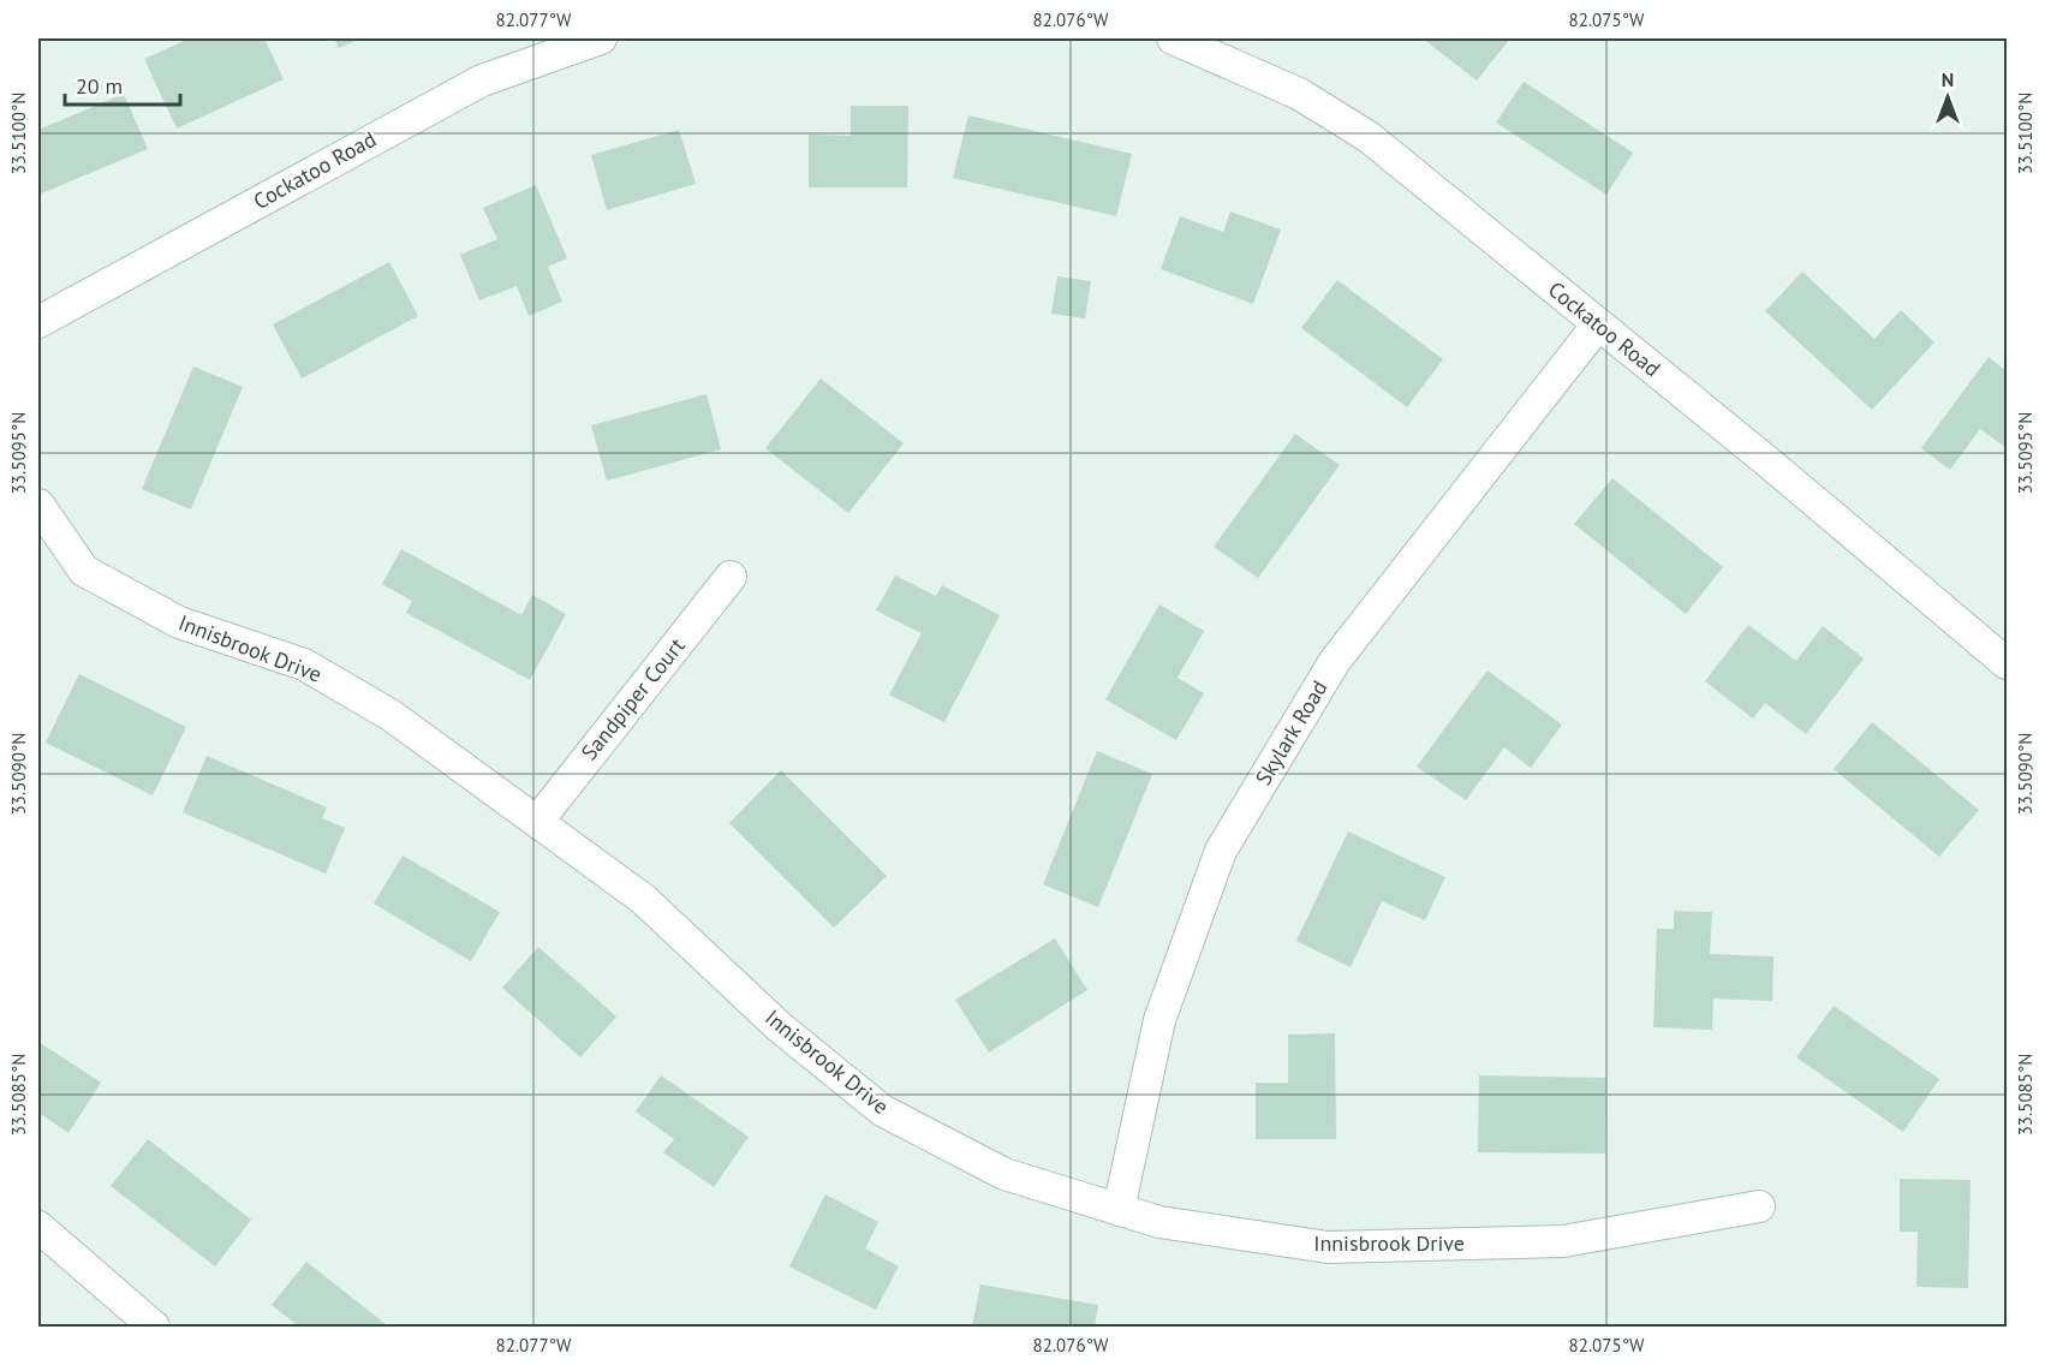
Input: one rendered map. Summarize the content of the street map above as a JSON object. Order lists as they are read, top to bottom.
{
  "streets": {
    "street": [
      "Cockatoo Road",
      "Innisbrook Drive",
      "Sandpiper Court",
      "Skylark Road"
    ]
  },
  "crossings": [
    ["Cockatoo Road", "Skylark Road"],
    ["Innisbrook Drive", "Sandpiper Court"],
    ["Innisbrook Drive", "Skylark Road"]
  ],
  "scale_bar": "20 m",
  "north": "top",
  "coordinates": [
    "82.077°W",
    "82.076°W",
    "82.075°W",
    "33.5100°N",
    "33.5095°N",
    "33.5090°N",
    "33.5085°N"
  ]
}
